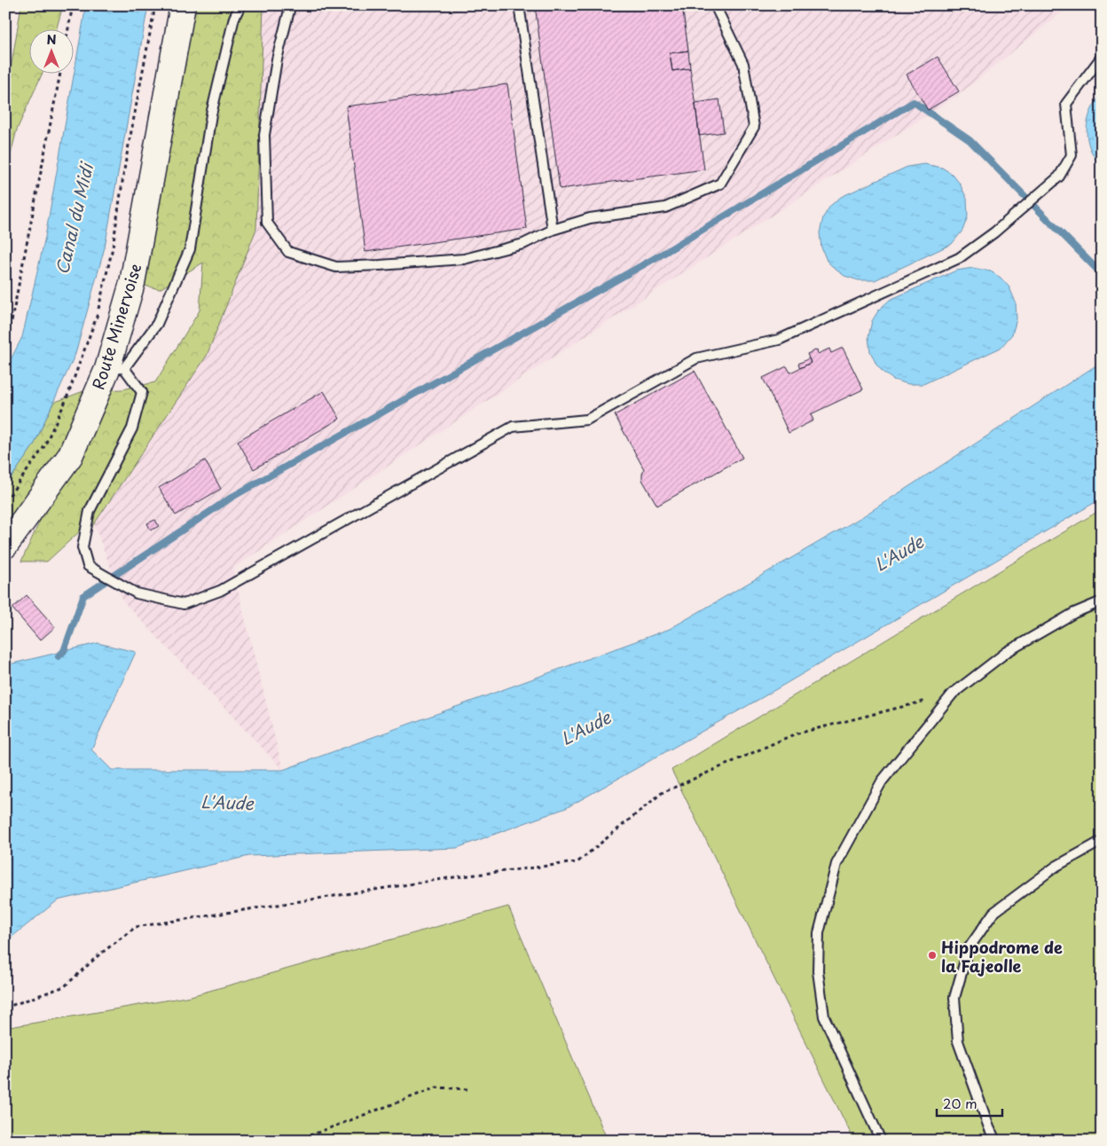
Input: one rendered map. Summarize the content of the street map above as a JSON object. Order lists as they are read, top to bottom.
{
  "streets": {
    "main road": ["Route Minervoise"]
  },
  "water": ["Canal du Midi", "L'Aude"],
  "places": ["Hippodrome de la Fajeolle"],
  "scale_bar": "20 m",
  "north": "top"
}
